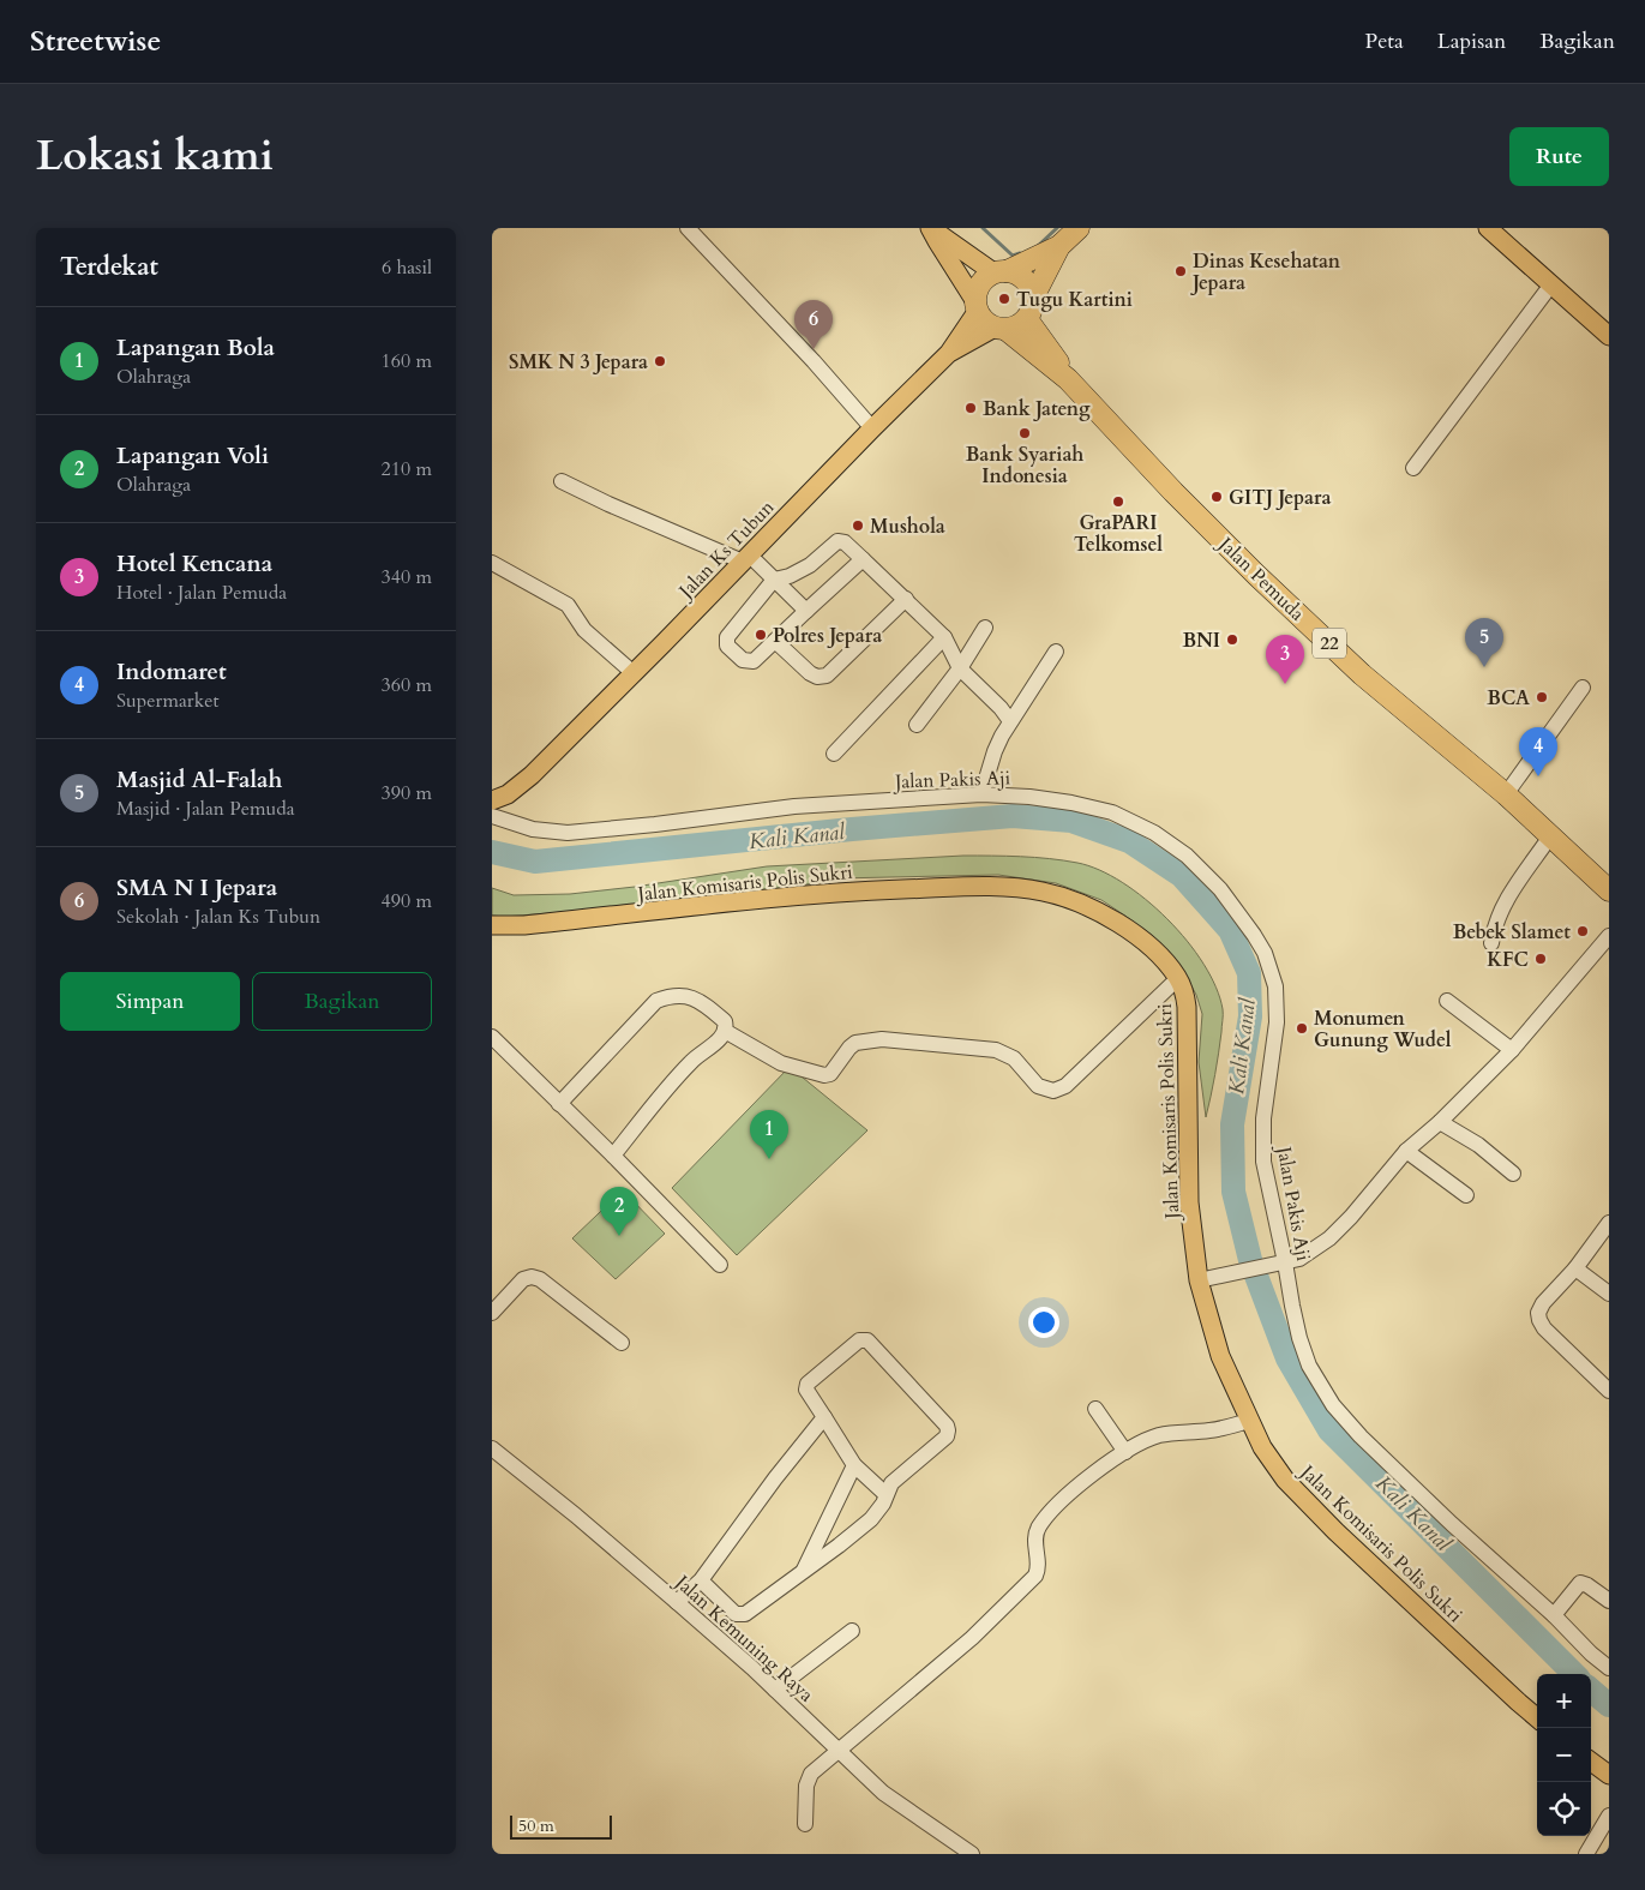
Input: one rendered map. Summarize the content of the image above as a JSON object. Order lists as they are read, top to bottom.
{
  "streets": {
    "highway": ["Jalan Pemuda", "22"],
    "main road": ["Jalan Ks Tubun", "Jalan Komisaris Polis Sukri"],
    "street": ["Jalan Pakis Aji", "Jalan Kemuning Raya"]
  },
  "crossings": [
    ["Jalan Ks Tubun", "Jalan Pemuda"],
    ["Jalan Ks Tubun", "22"],
    ["Jalan Pemuda", "22"]
  ],
  "water": ["Kali Kanal"],
  "places": [
    "Dinas Kesehatan Jepara",
    "Tugu Kartini",
    "SMK N 3 Jepara",
    "Bank Jateng",
    "Bank Syariah Indonesia",
    "GITJ Jepara",
    "GraPARI Telkomsel",
    "Mushola",
    "Polres Jepara",
    "BNI",
    "BCA",
    "Bebek Slamet",
    "KFC",
    "Monumen Gunung Wudel"
  ],
  "scale_bar": "50 m",
  "page": {
    "header": "Streetwise",
    "nav": ["Peta", "Lapisan", "Bagikan"],
    "title": "Lokasi kami",
    "buttons": [
      "Rute",
      ["Simpan", "Bagikan"]
    ],
    "heading": ["Terdekat", "6 hasil"],
    "pins": [
      "6",
      "5",
      "3",
      "4",
      "1",
      "2"
    ],
    "list": [
      {
        "mark": "1",
        "name": "Lapangan Bola",
        "note": "Olahraga",
        "value": "160 m"
      },
      {
        "mark": "2",
        "name": "Lapangan Voli",
        "note": "Olahraga",
        "value": "210 m"
      },
      {
        "mark": "3",
        "name": "Hotel Kencana",
        "note": "Hotel · Jalan Pemuda",
        "value": "340 m"
      },
      {
        "mark": "4",
        "name": "Indomaret",
        "note": "Supermarket",
        "value": "360 m"
      },
      {
        "mark": "5",
        "name": "Masjid Al-Falah",
        "note": "Masjid · Jalan Pemuda",
        "value": "390 m"
      },
      {
        "mark": "6",
        "name": "SMA N I Jepara",
        "note": "Sekolah · Jalan Ks Tubun",
        "value": "490 m"
      }
    ],
    "map_buttons": ["+", "−"],
    "scale": "50 m"
  }
}
